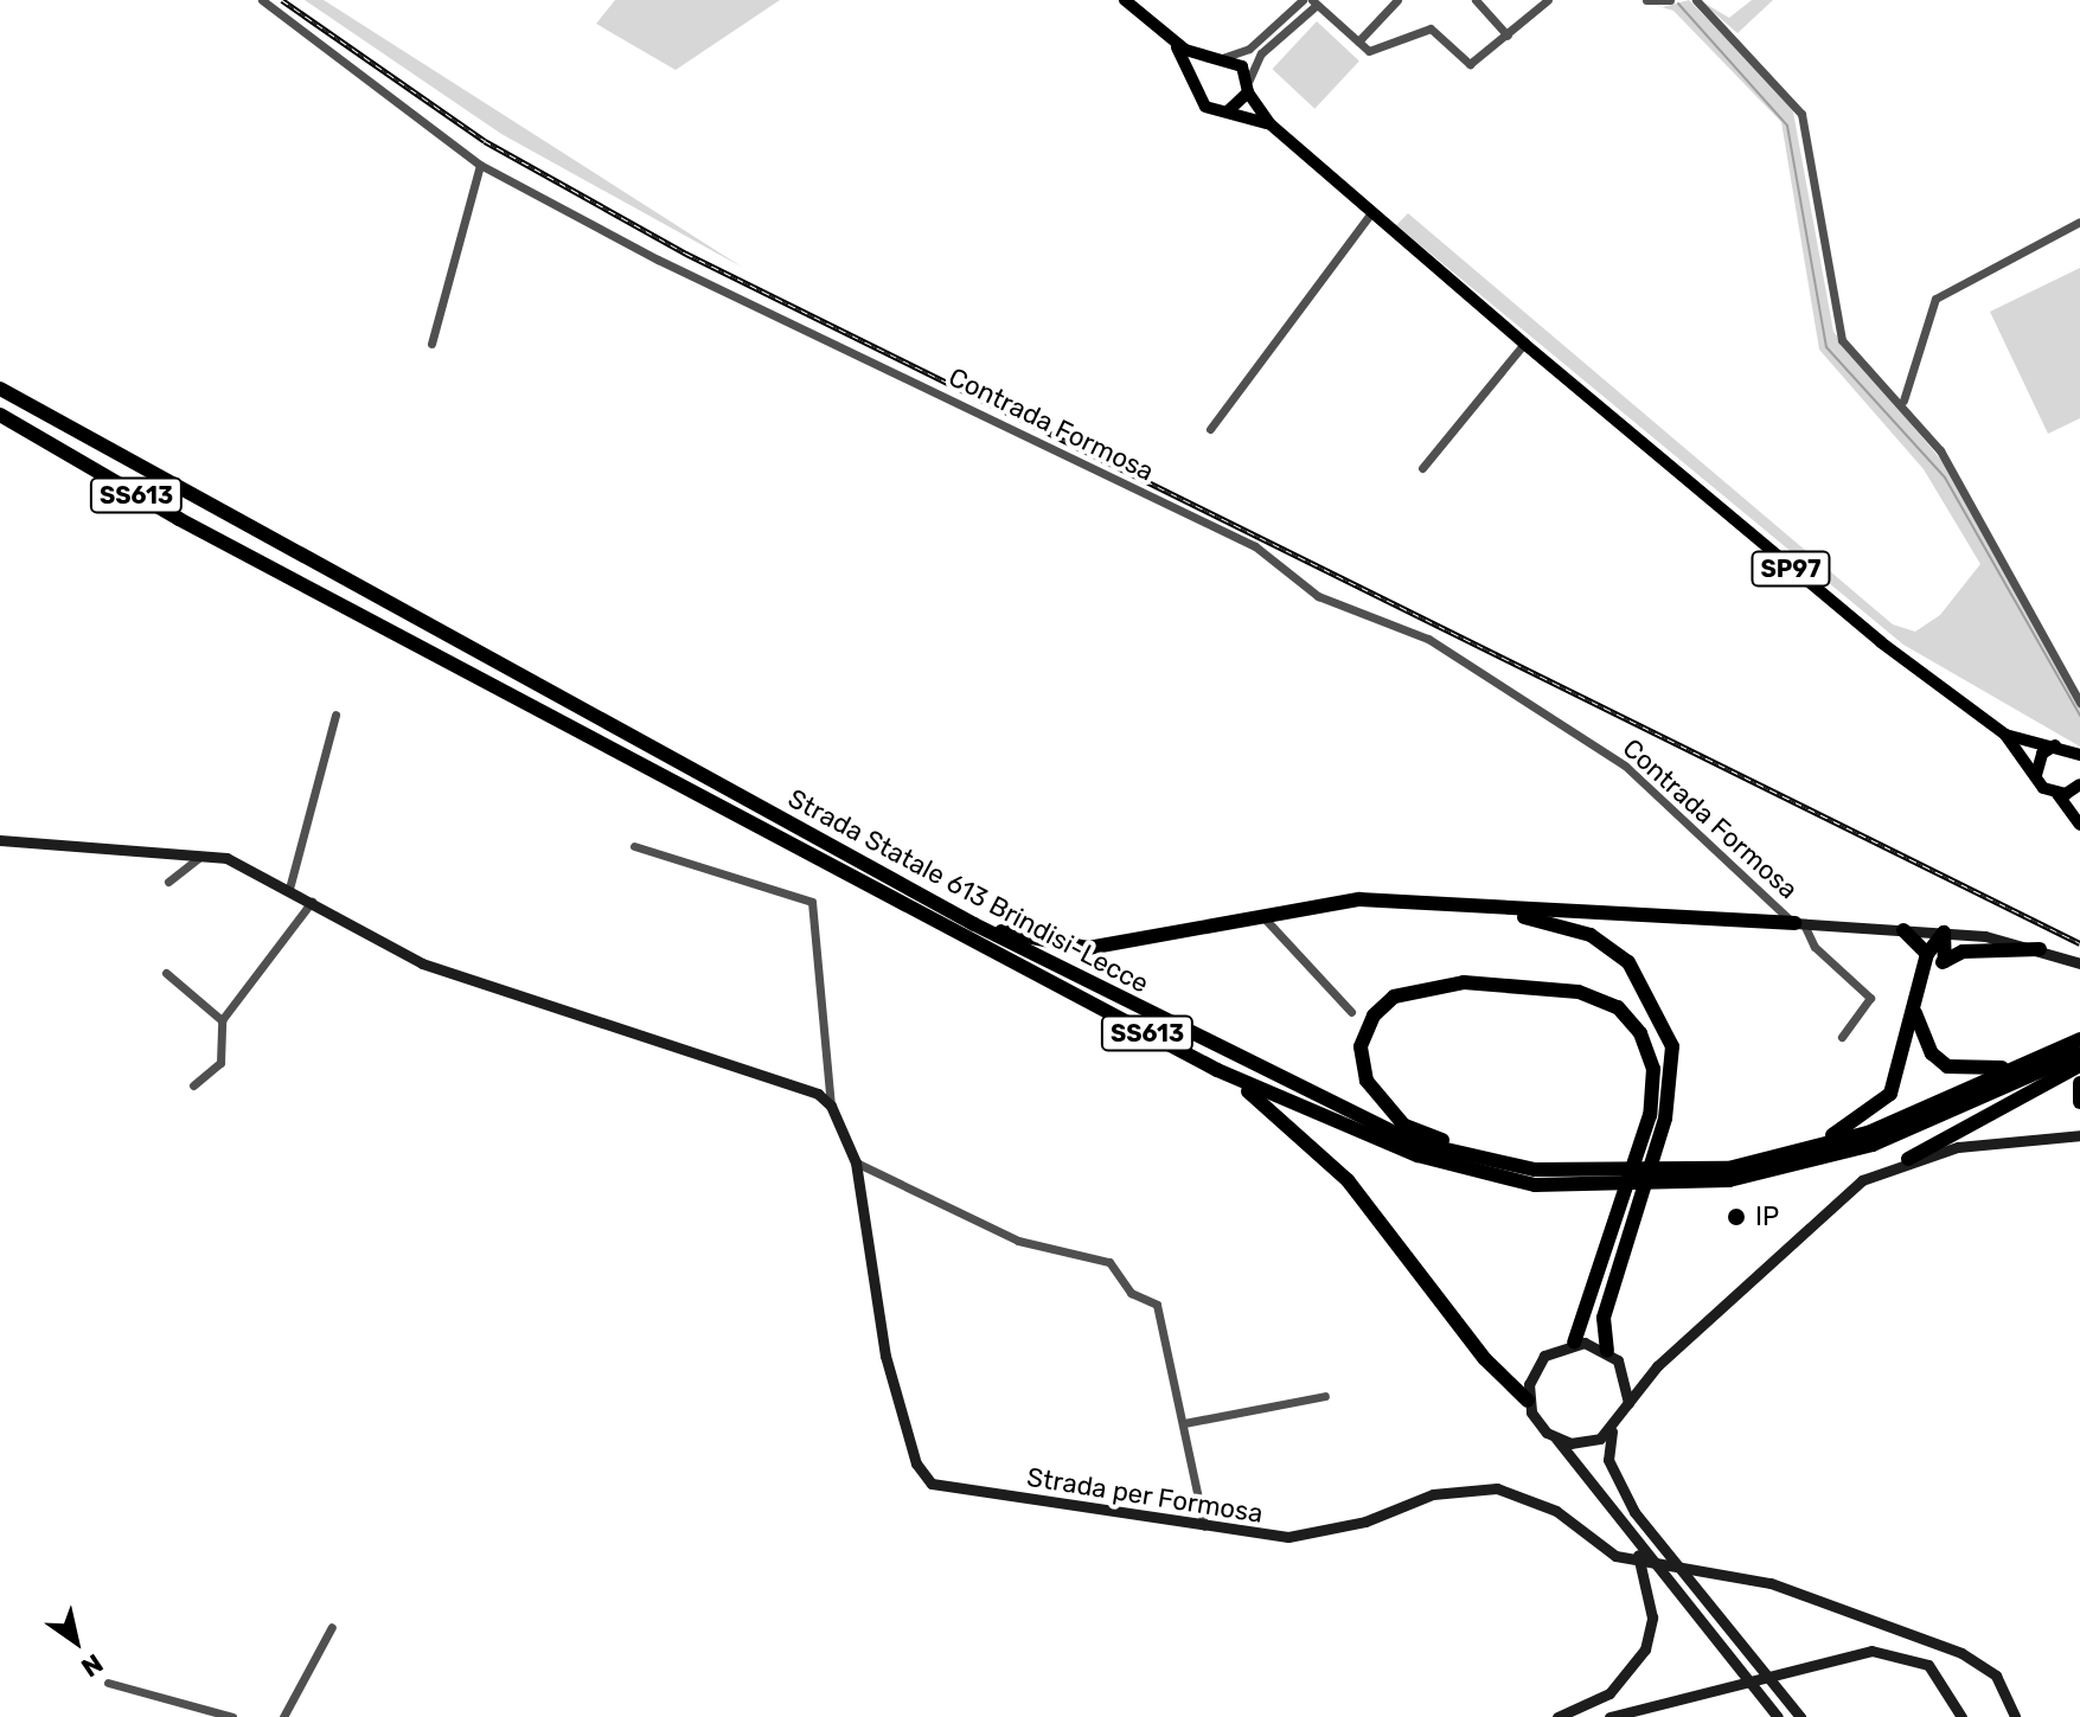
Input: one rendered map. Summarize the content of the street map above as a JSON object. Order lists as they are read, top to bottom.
{
  "streets": {
    "highway": ["SS613", "Strada Statale 613 Brindisi-Lecce"],
    "main road": ["SP97"],
    "street": ["Contrada Formosa", "Strada per Formosa"]
  },
  "places": ["IP"],
  "north": "bottom right"
}
